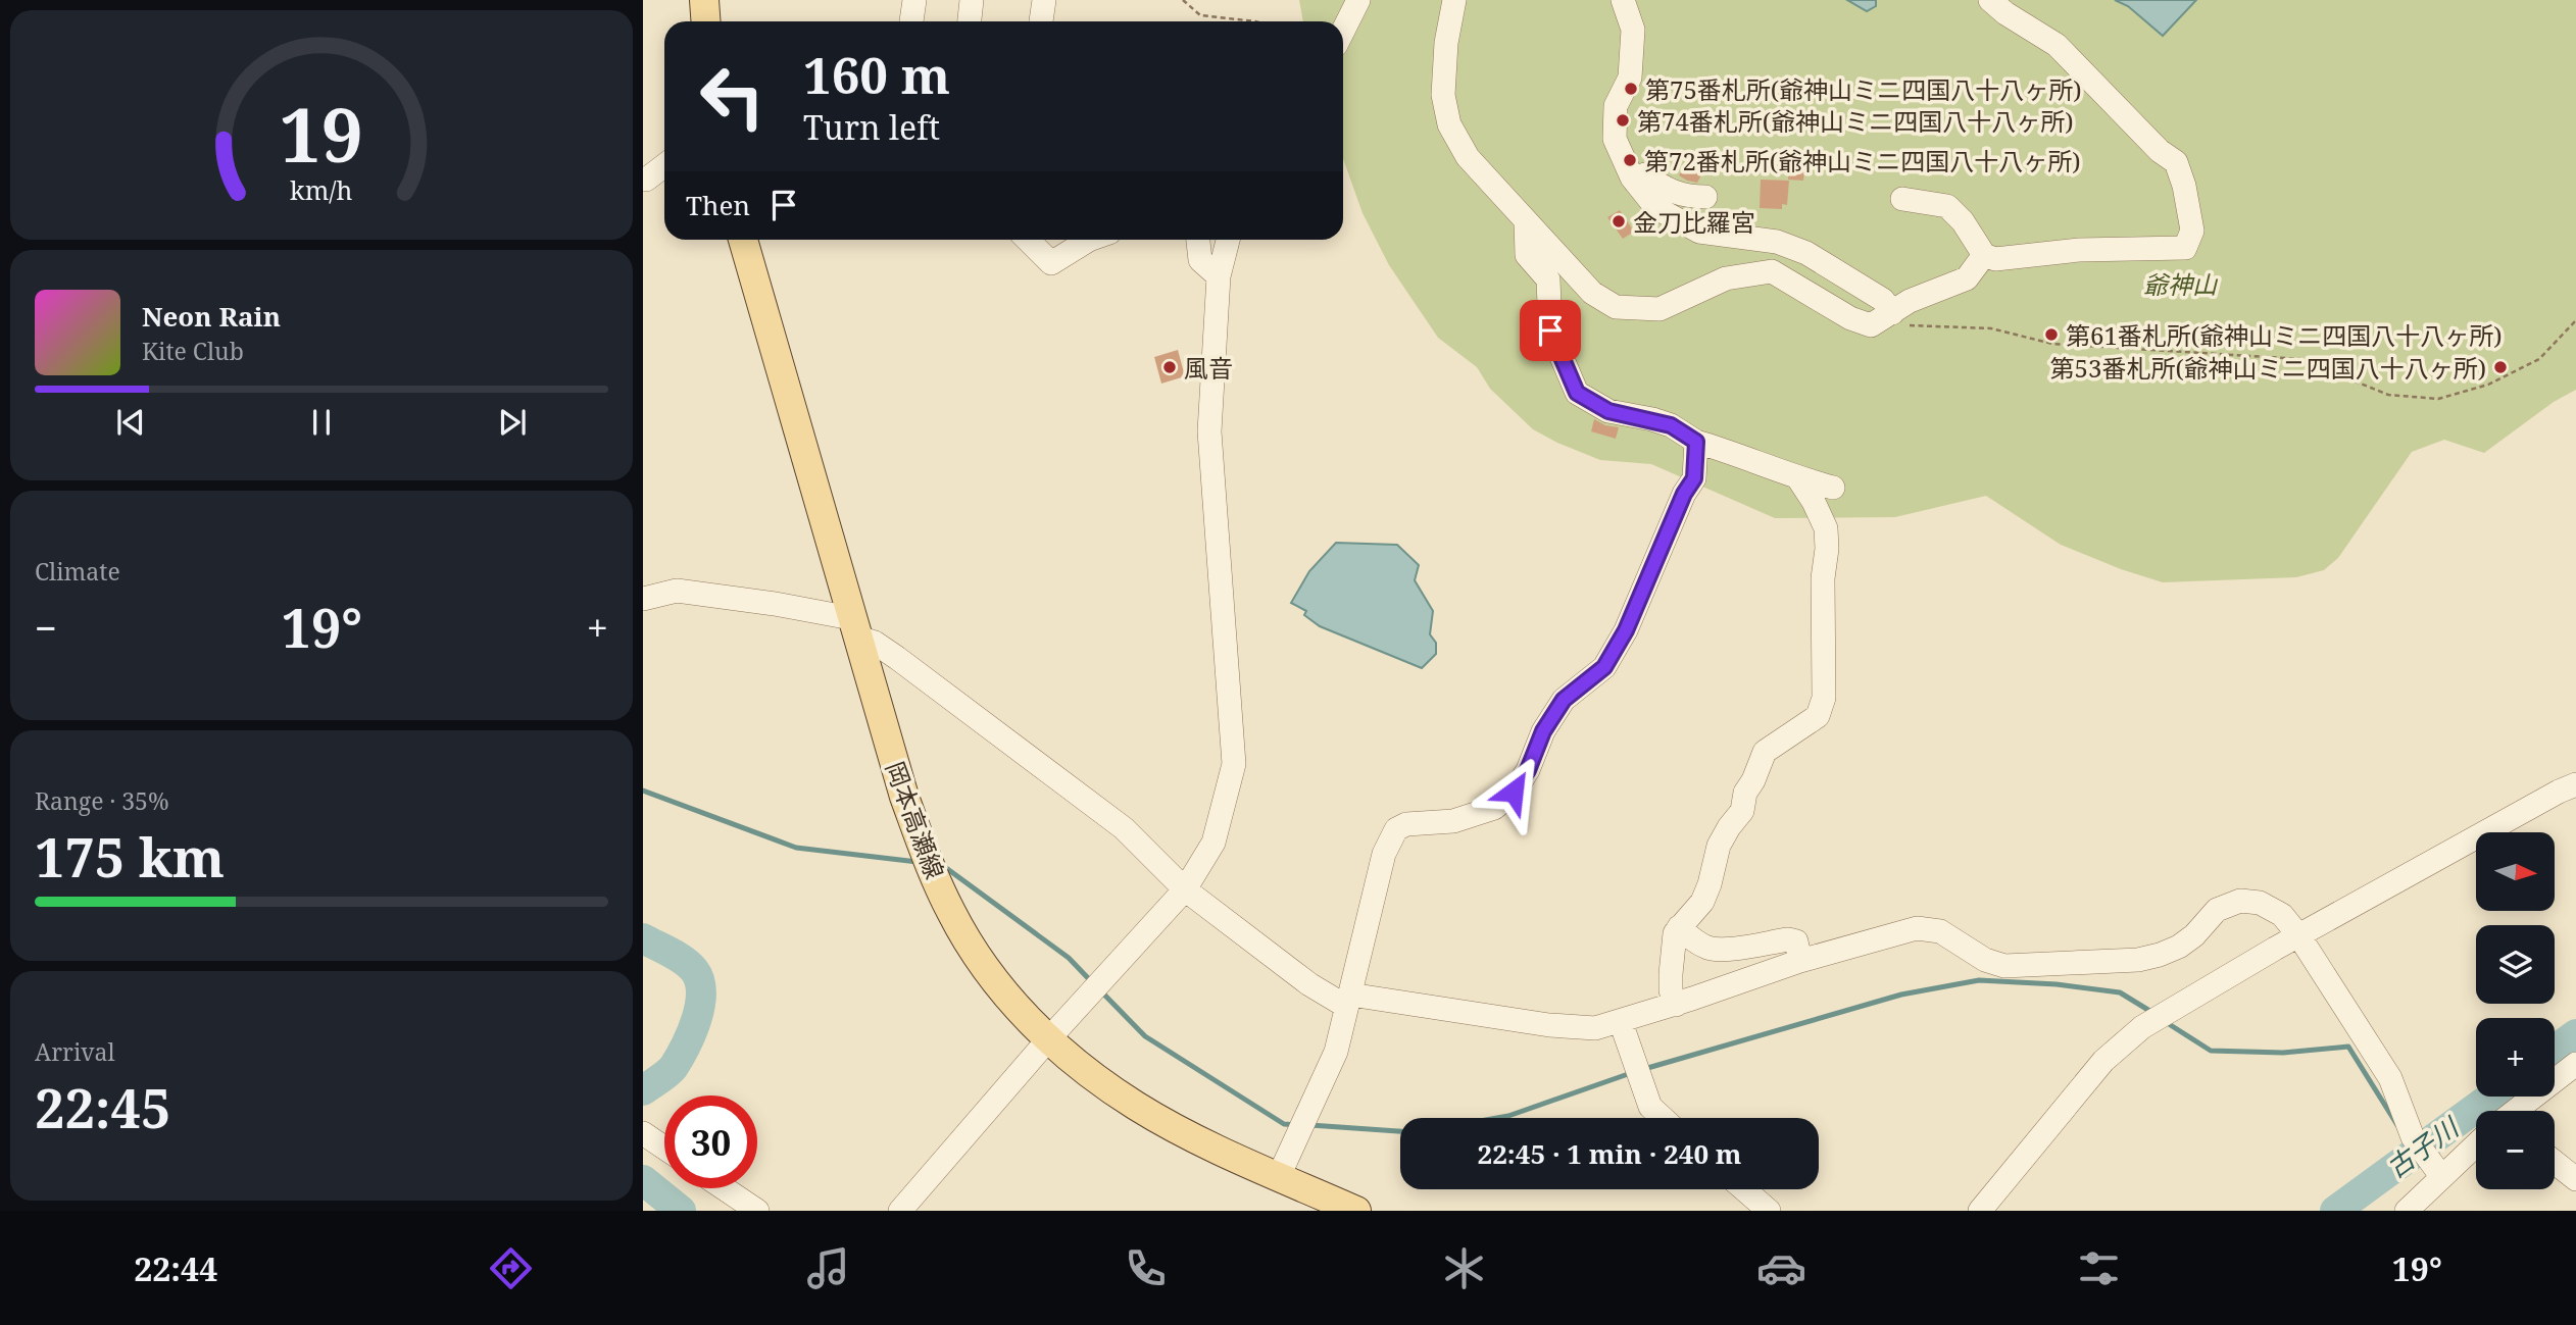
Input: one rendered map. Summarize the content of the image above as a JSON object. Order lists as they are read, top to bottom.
{
  "streets": {
    "main road": ["岡本高瀬線"]
  },
  "water": ["古子川"],
  "parks": ["爺神山"],
  "places": [
    "第75番札所(爺神山ミニ四国八十八ヶ所)",
    "第74番札所(爺神山ミニ四国八十八ヶ所)",
    "第72番札所(爺神山ミニ四国八十八ヶ所)",
    "金刀比羅宮",
    "第61番札所(爺神山ミニ四国八十八ヶ所)",
    "風音",
    "第53番札所(爺神山ミニ四国八十八ヶ所)"
  ],
  "north": "right",
  "page": {
    "turn": ["160 m", "Turn left"],
    "then": "Then",
    "song": ["Neon Rain", "Kite Club"],
    "tile": [
      "Climate",
      ["Range · 35%", "175 km"],
      ["Arrival", "22:45"]
    ],
    "heat": ["−", "19°", "+"],
    "map_buttons": ["+", "−"],
    "limit": "30",
    "trip": "22:45 · 1 min · 240 m",
    "tabs": ["22:44", "19°"],
    "gauge": ["19", "km/h"]
  }
}
